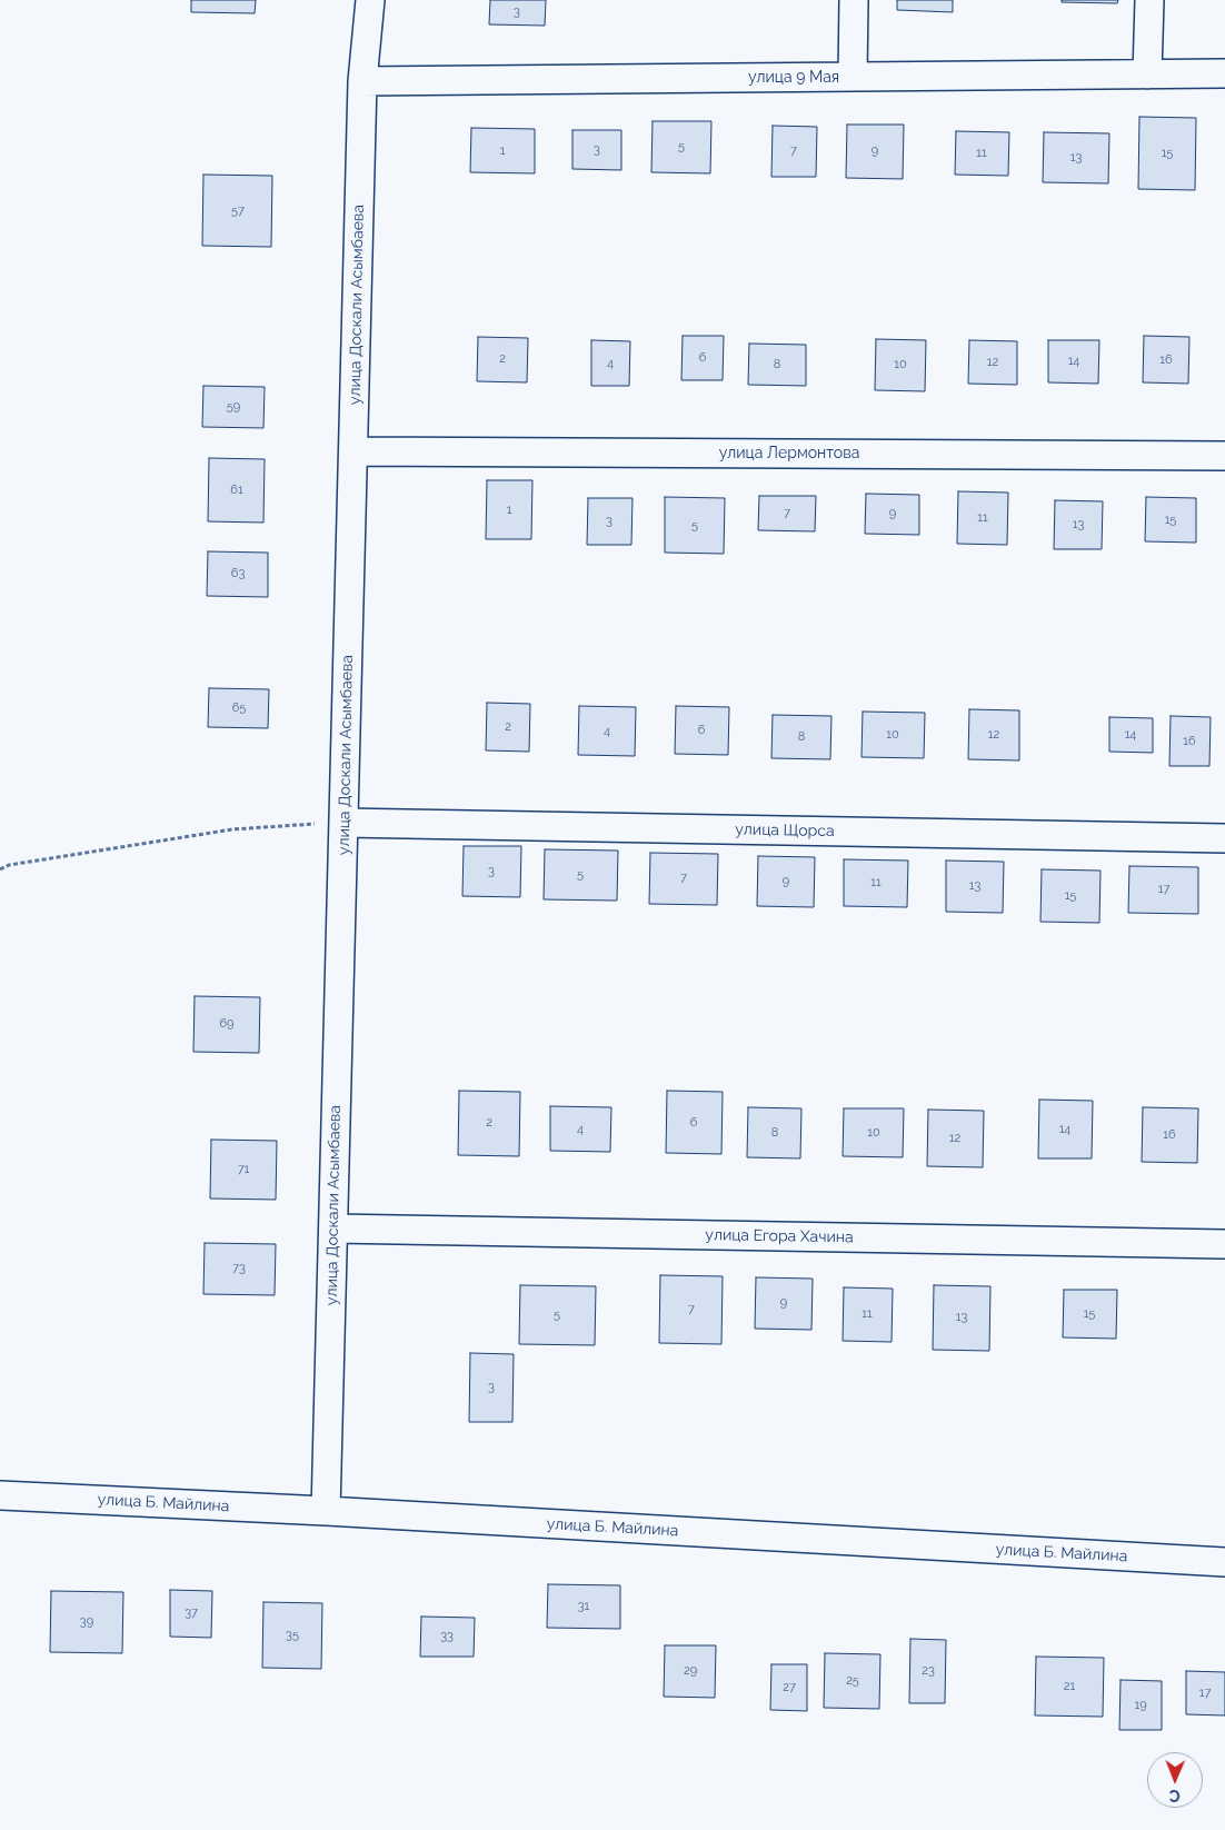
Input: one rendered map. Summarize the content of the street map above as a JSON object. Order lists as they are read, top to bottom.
{
  "streets": {
    "street": [
      "улица 9 Мая",
      "улица Доскали Асымбаева",
      "улица Лермонтова",
      "улица Щорса",
      "улица Егора Хачина",
      "улица Б. Майлина"
    ]
  },
  "crossings": [
    ["улица 9 Мая", "улица Доскали Асымбаева"],
    ["улица Доскали Асымбаева", "улица Лермонтова"],
    ["улица Доскали Асымбаева", "улица Щорса"],
    ["улица Доскали Асымбаева", "улица Егора Хачина"],
    ["улица Доскали Асымбаева", "улица Б. Майлина"]
  ],
  "house_numbers": [
    "3",
    "5",
    "3",
    "1",
    "7",
    "9",
    "11",
    "15",
    "13",
    "57",
    "6",
    "2",
    "16",
    "14",
    "12",
    "4",
    "8",
    "10",
    "59",
    "61",
    "1",
    "7",
    "9",
    "11",
    "15",
    "3",
    "13",
    "5",
    "63",
    "65",
    "2",
    "6",
    "4",
    "10",
    "12",
    "14",
    "8",
    "16",
    "3",
    "5",
    "7",
    "9",
    "11",
    "13",
    "17",
    "15",
    "69",
    "2",
    "6",
    "4",
    "14",
    "8",
    "10",
    "16",
    "12",
    "71",
    "73",
    "9",
    "7",
    "11",
    "15",
    "5",
    "13",
    "3",
    "31",
    "37",
    "39",
    "35",
    "33",
    "29",
    "23",
    "25",
    "21",
    "27",
    "17",
    "19"
  ],
  "north": "bottom"
}
